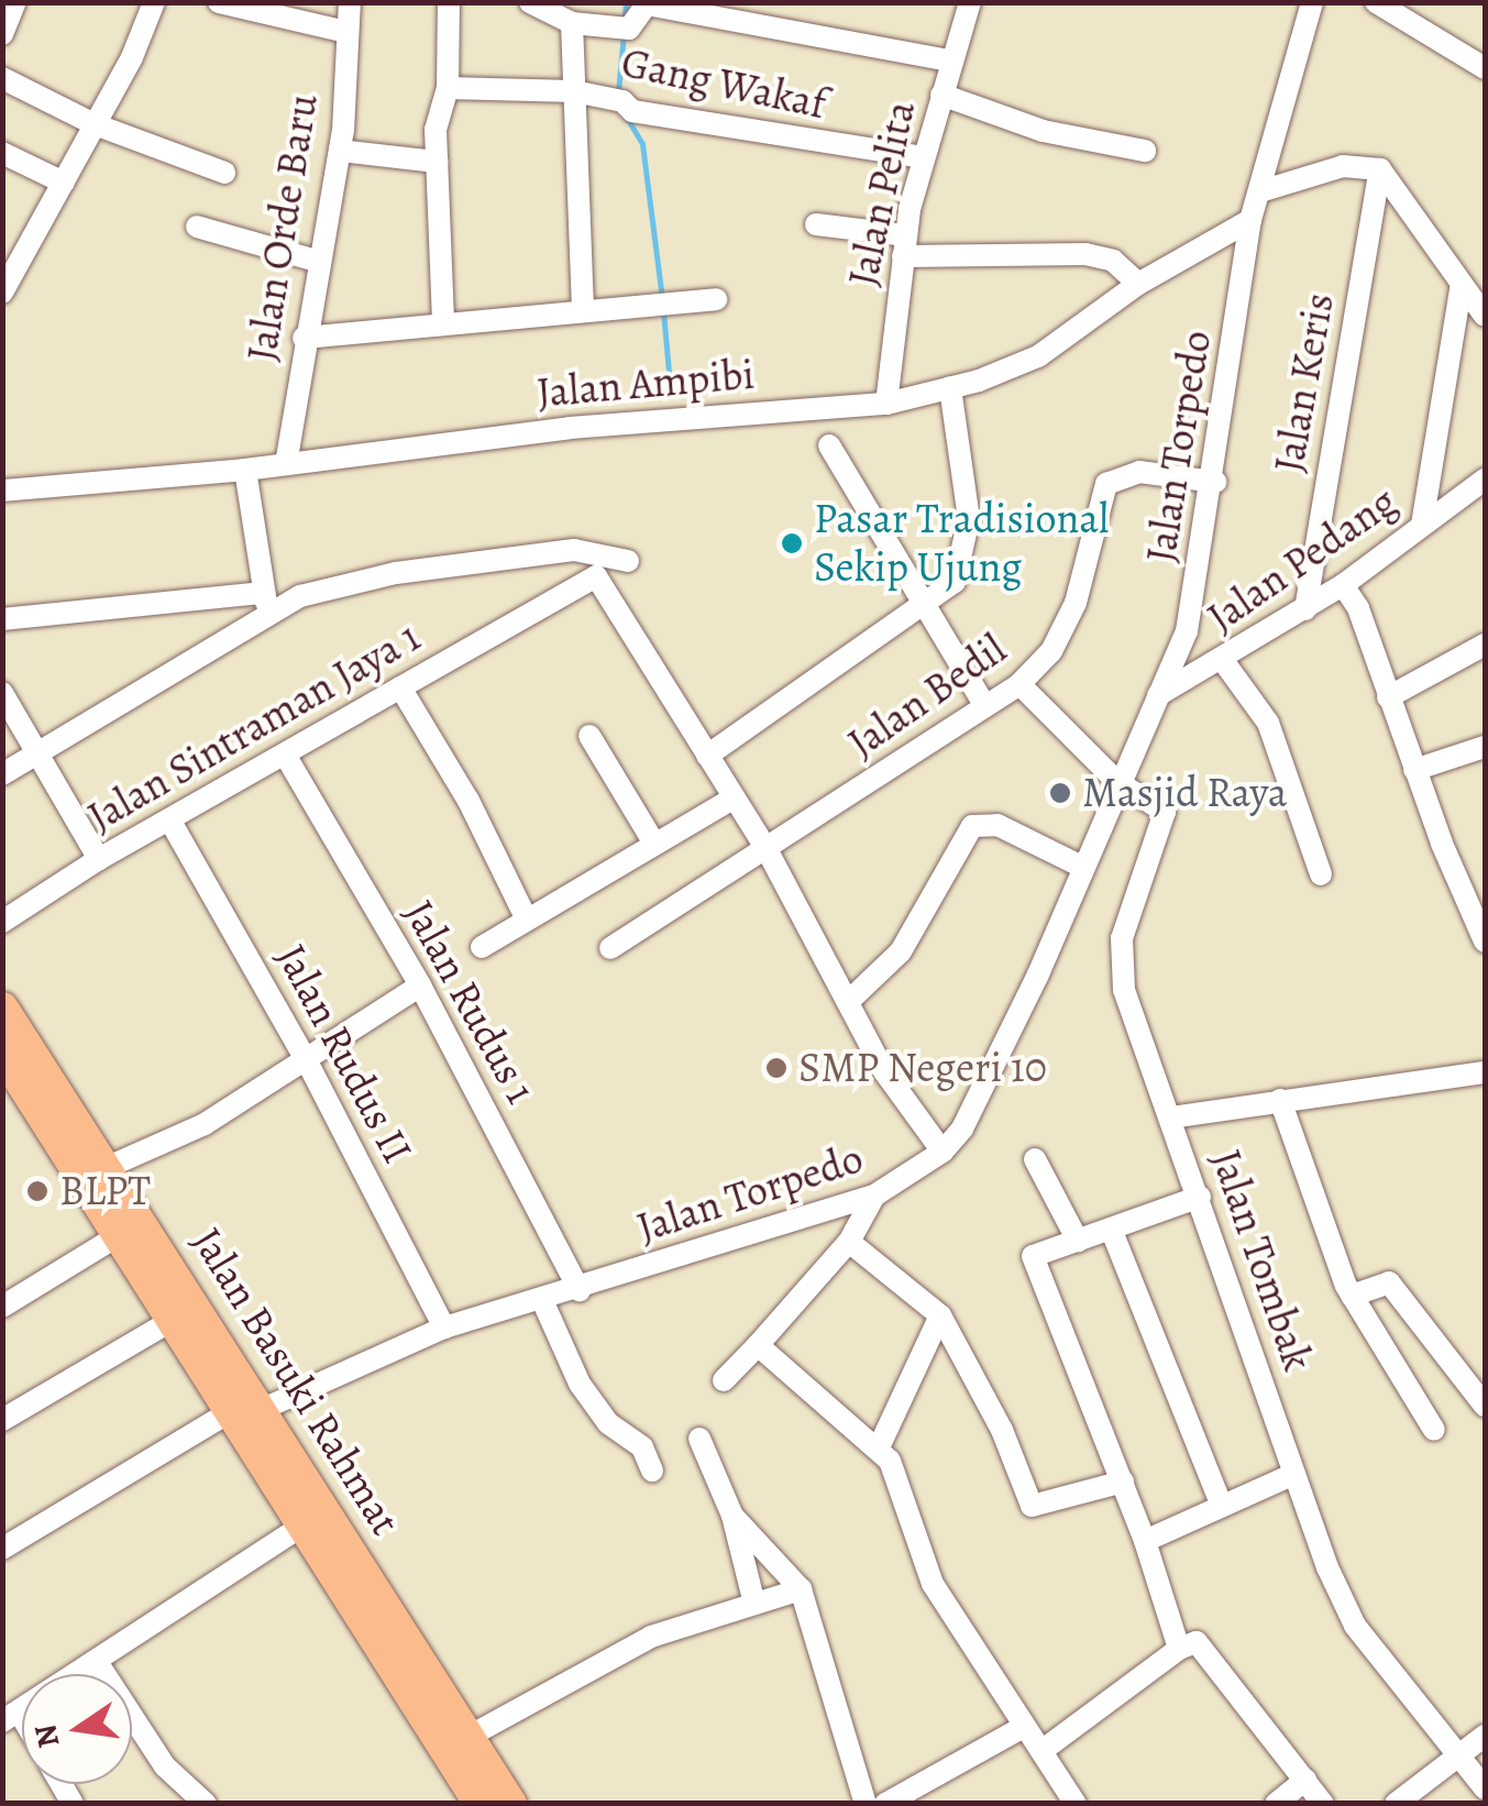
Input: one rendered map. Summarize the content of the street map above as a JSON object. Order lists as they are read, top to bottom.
{
  "streets": {
    "highway": ["Jalan Basuki Rahmat"],
    "street": [
      "Gang Wakaf",
      "Jalan Pelita",
      "Jalan Orde Baru",
      "Jalan Keris",
      "Jalan Ampibi",
      "Jalan Torpedo",
      "Jalan Pedang",
      "Jalan Bedil",
      "Jalan Sintraman Jaya 1",
      "Jalan Rudus 1",
      "Jalan Rudus II",
      "Jalan Tombak"
    ]
  },
  "crossings": [
    ["Gang Wakaf", "Jalan Pelita"],
    ["Jalan Pelita", "Jalan Ampibi"],
    ["Jalan Orde Baru", "Jalan Ampibi"],
    ["Jalan Keris", "Jalan Pedang"],
    ["Jalan Ampibi", "Jalan Torpedo"],
    ["Jalan Torpedo", "Jalan Pedang"],
    ["Jalan Torpedo", "Jalan Bedil"],
    ["Jalan Torpedo", "Jalan Rudus 1"],
    ["Jalan Torpedo", "Jalan Rudus II"],
    ["Jalan Torpedo", "Jalan Tombak"],
    ["Jalan Torpedo", "Jalan Basuki Rahmat"],
    ["Jalan Sintraman Jaya 1", "Jalan Rudus 1"],
    ["Jalan Sintraman Jaya 1", "Jalan Rudus II"]
  ],
  "places": [
    "Pasar Tradisional Sekip Ujung",
    "Masjid Raya",
    "SMP Negeri 10",
    "BLPT"
  ],
  "north": "left"
}
